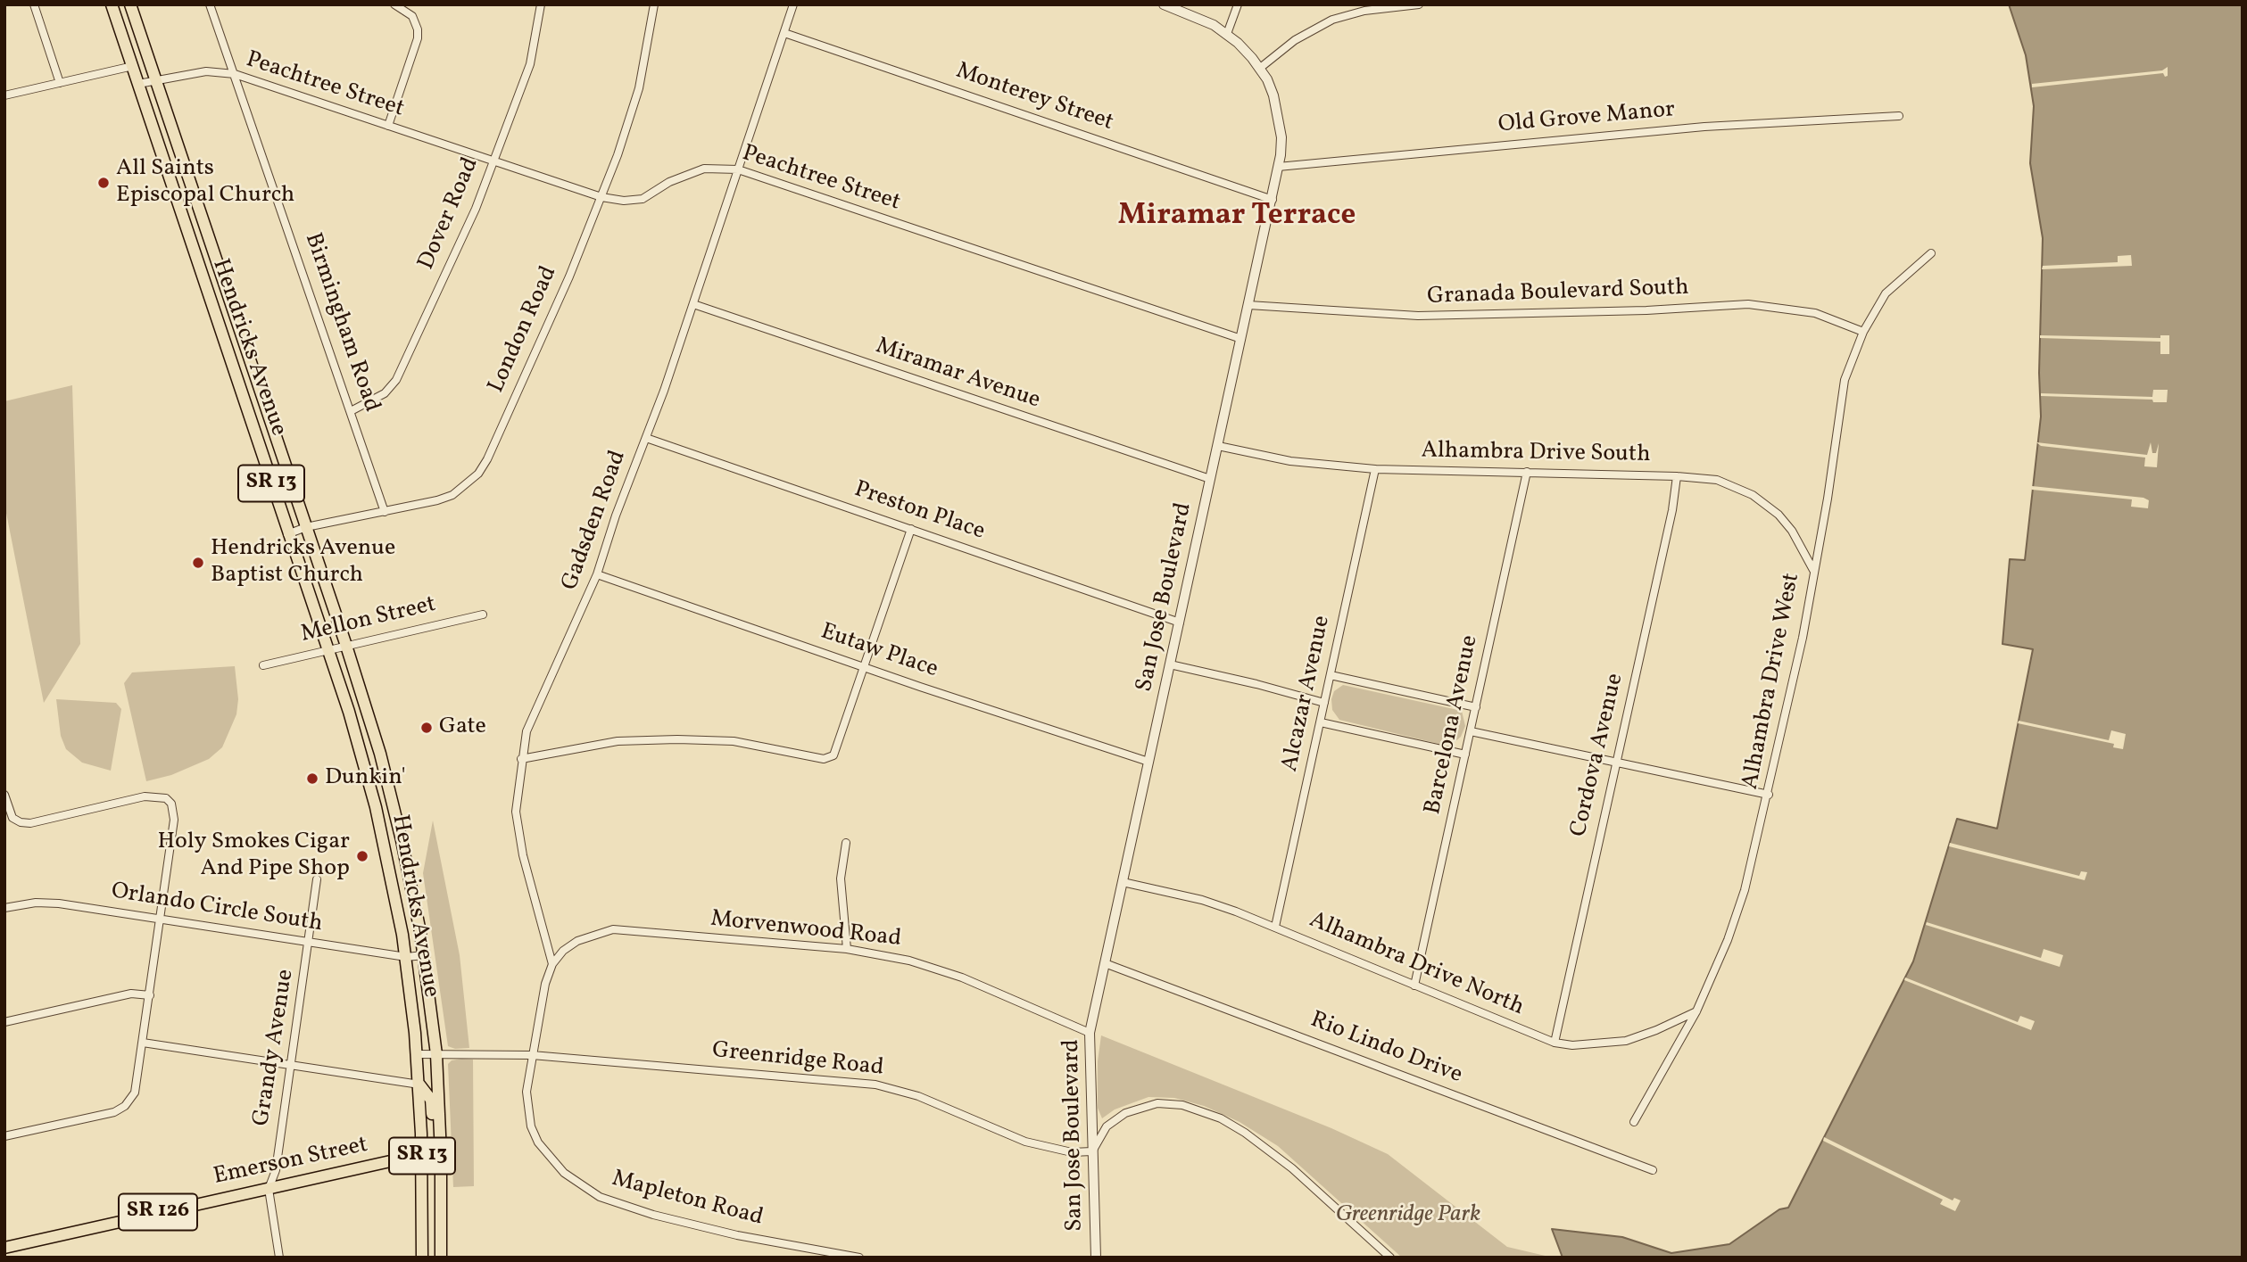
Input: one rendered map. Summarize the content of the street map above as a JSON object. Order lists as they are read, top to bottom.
{
  "streets": {
    "main road": [
      "Hendricks Avenue",
      "SR 13",
      "Emerson Street",
      "SR 126"
    ],
    "street": [
      "Peachtree Street",
      "Monterey Street",
      "Old Grove Manor",
      "Dover Road",
      "Granada Boulevard South",
      "Birmingham Road",
      "London Road",
      "Miramar Avenue",
      "Alhambra Drive South",
      "Preston Place",
      "Gadsden Road",
      "San Jose Boulevard",
      "Mellon Street",
      "Eutaw Place",
      "Alhambra Drive West",
      "Alcazar Avenue",
      "Barcelona Avenue",
      "Cordova Avenue",
      "Orlando Circle South",
      "Morvenwood Road",
      "Alhambra Drive North",
      "Grandy Avenue",
      "Rio Lindo Drive",
      "Greenridge Road",
      "Mapleton Road"
    ]
  },
  "crossings": [
    ["Peachtree Street", "Dover Road"],
    ["Peachtree Street", "Birmingham Road"],
    ["Peachtree Street", "London Road"],
    ["Peachtree Street", "Hendricks Avenue"],
    ["Peachtree Street", "Gadsden Road"],
    ["Peachtree Street", "San Jose Boulevard"],
    ["Monterey Street", "Gadsden Road"],
    ["Monterey Street", "San Jose Boulevard"],
    ["Old Grove Manor", "San Jose Boulevard"],
    ["Dover Road", "Birmingham Road"],
    ["Granada Boulevard South", "San Jose Boulevard"],
    ["Granada Boulevard South", "Alhambra Drive West"],
    ["Birmingham Road", "London Road"],
    ["London Road", "Hendricks Avenue"],
    ["Hendricks Avenue", "Mellon Street"],
    ["Hendricks Avenue", "Orlando Circle South"],
    ["Hendricks Avenue", "Greenridge Road"],
    ["Hendricks Avenue", "Emerson Street"],
    ["Miramar Avenue", "Gadsden Road"],
    ["Miramar Avenue", "San Jose Boulevard"],
    ["Alhambra Drive South", "San Jose Boulevard"],
    ["Alhambra Drive South", "Alhambra Drive West"],
    ["Alhambra Drive South", "Alcazar Avenue"],
    ["Alhambra Drive South", "Barcelona Avenue"],
    ["Alhambra Drive South", "Cordova Avenue"],
    ["Preston Place", "Gadsden Road"],
    ["Preston Place", "San Jose Boulevard"],
    ["Gadsden Road", "Eutaw Place"],
    ["Gadsden Road", "Morvenwood Road"],
    ["San Jose Boulevard", "Eutaw Place"],
    ["San Jose Boulevard", "Morvenwood Road"],
    ["San Jose Boulevard", "Alhambra Drive North"],
    ["San Jose Boulevard", "Rio Lindo Drive"],
    ["San Jose Boulevard", "Greenridge Road"],
    ["Alhambra Drive West", "Alhambra Drive North"],
    ["Alcazar Avenue", "Alhambra Drive North"],
    ["Barcelona Avenue", "Alhambra Drive North"],
    ["Cordova Avenue", "Alhambra Drive North"],
    ["Orlando Circle South", "Grandy Avenue"],
    ["Grandy Avenue", "Emerson Street"],
    ["Greenridge Road", "Mapleton Road"]
  ],
  "districts": ["Miramar Terrace"],
  "parks": ["Greenridge Park"],
  "places": [
    "All Saints Episcopal Church",
    "Hendricks Avenue Baptist Church",
    "Gate",
    "Dunkin'",
    "Holy Smokes Cigar And Pipe Shop"
  ]
}
